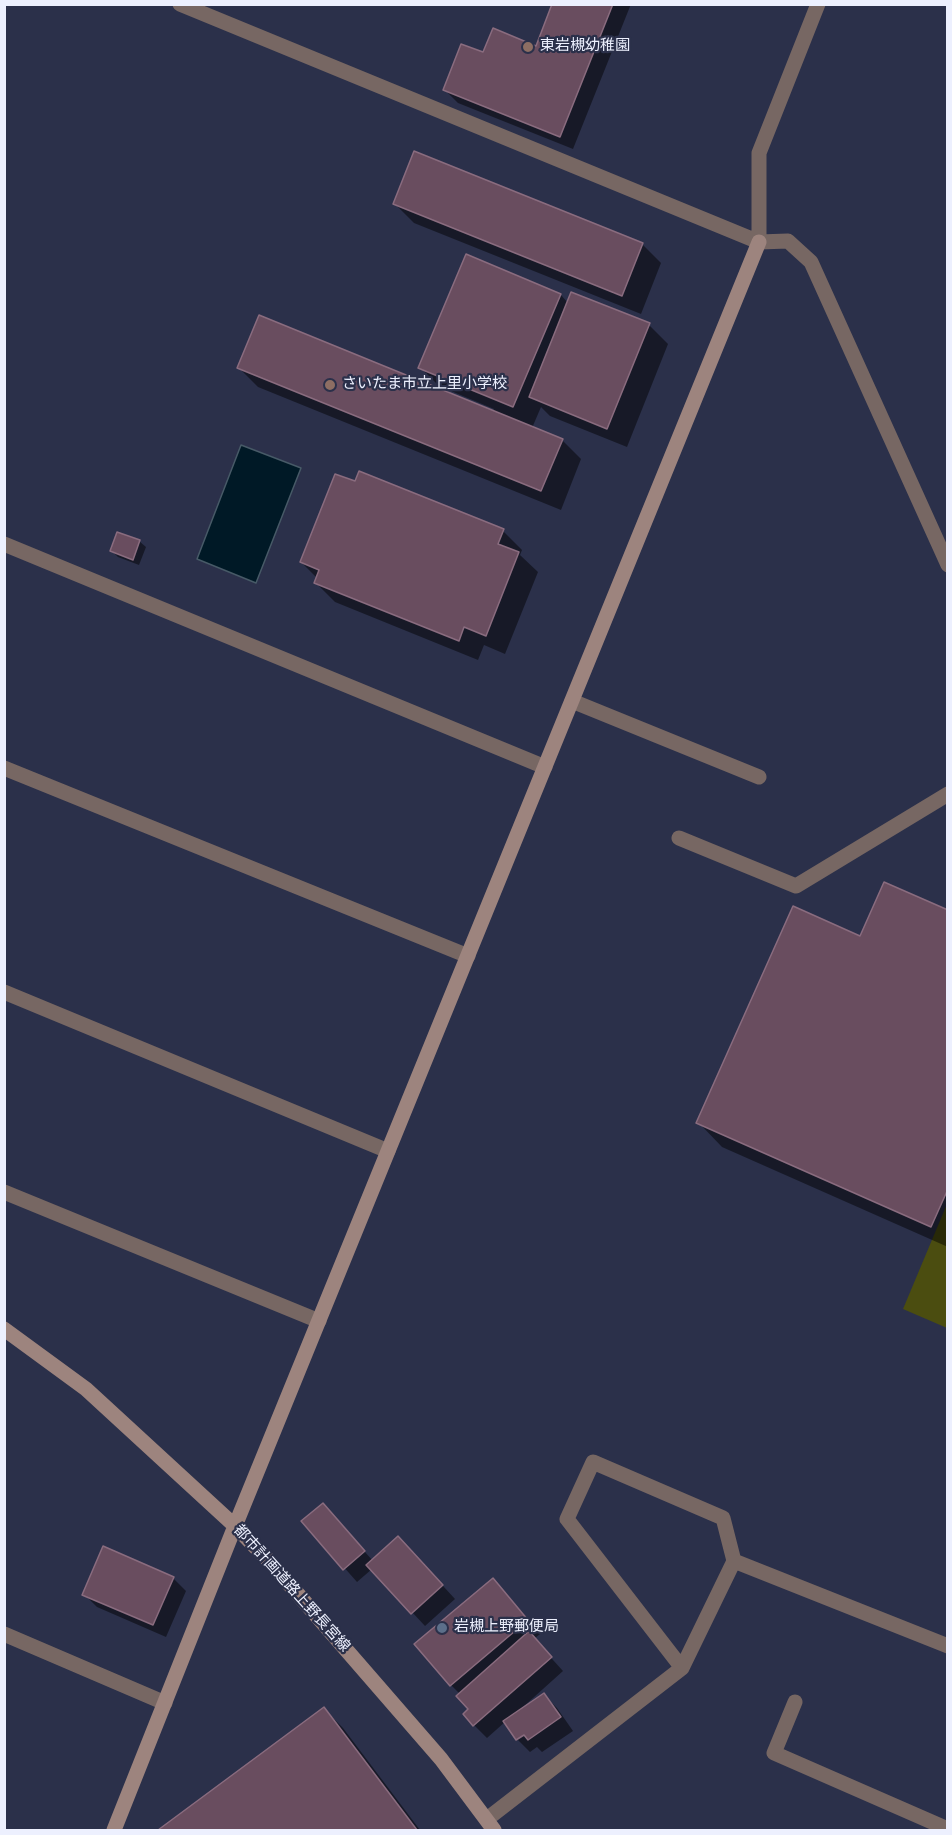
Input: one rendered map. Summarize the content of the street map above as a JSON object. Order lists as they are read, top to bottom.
{
  "streets": {
    "street": ["都市計画道路上野長宮線"]
  },
  "places": ["東岩槻幼稚園", "さいたま市立上里小学校", "岩槻上野郵便局"]
}
